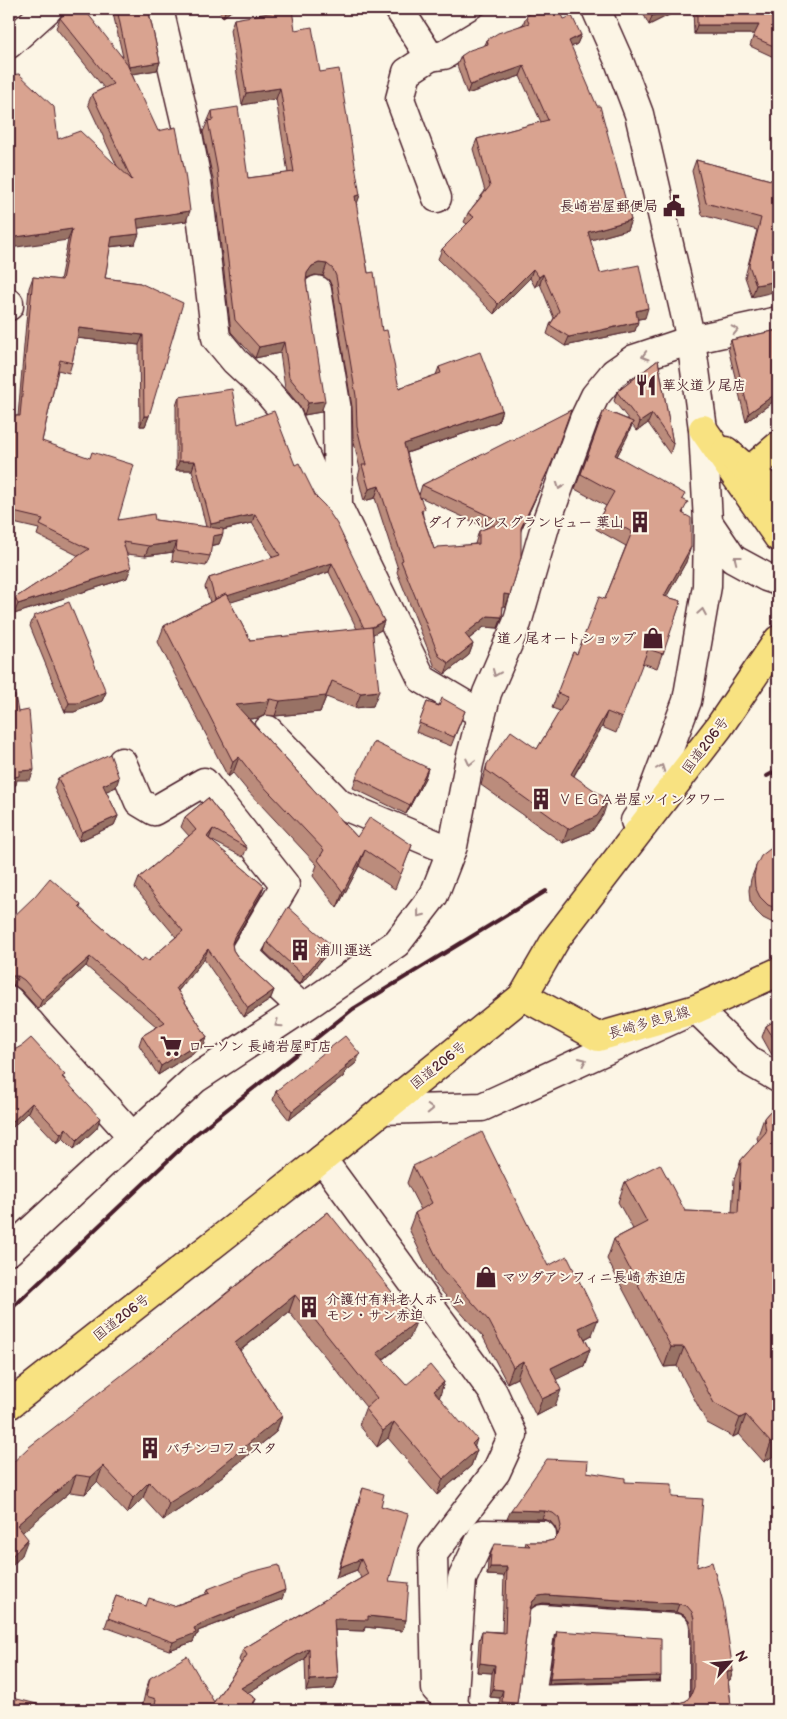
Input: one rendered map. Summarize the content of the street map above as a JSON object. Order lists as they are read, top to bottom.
{
  "streets": {
    "main road": ["国道206号", "長崎多良見線"]
  },
  "crossings": [
    ["国道206号", "長崎多良見線"]
  ],
  "places": {
    "public building": ["長崎岩屋郵便局"],
    "restaurant": ["華火道ノ尾店"],
    "building": [
      "ダイアパレスグランビュー 葉山",
      "ＶＥＧＡ岩屋ツインタワー",
      "浦川運送",
      "介護付有料老人ホーム モン・サン赤迫",
      "パチンコフェスタ"
    ],
    "shop": ["道ノ尾オートショップ", "マツダアンフィニ長崎 赤迫店"],
    "supermarket": ["ローソン 長崎岩屋町店"]
  },
  "north": "top right"
}
